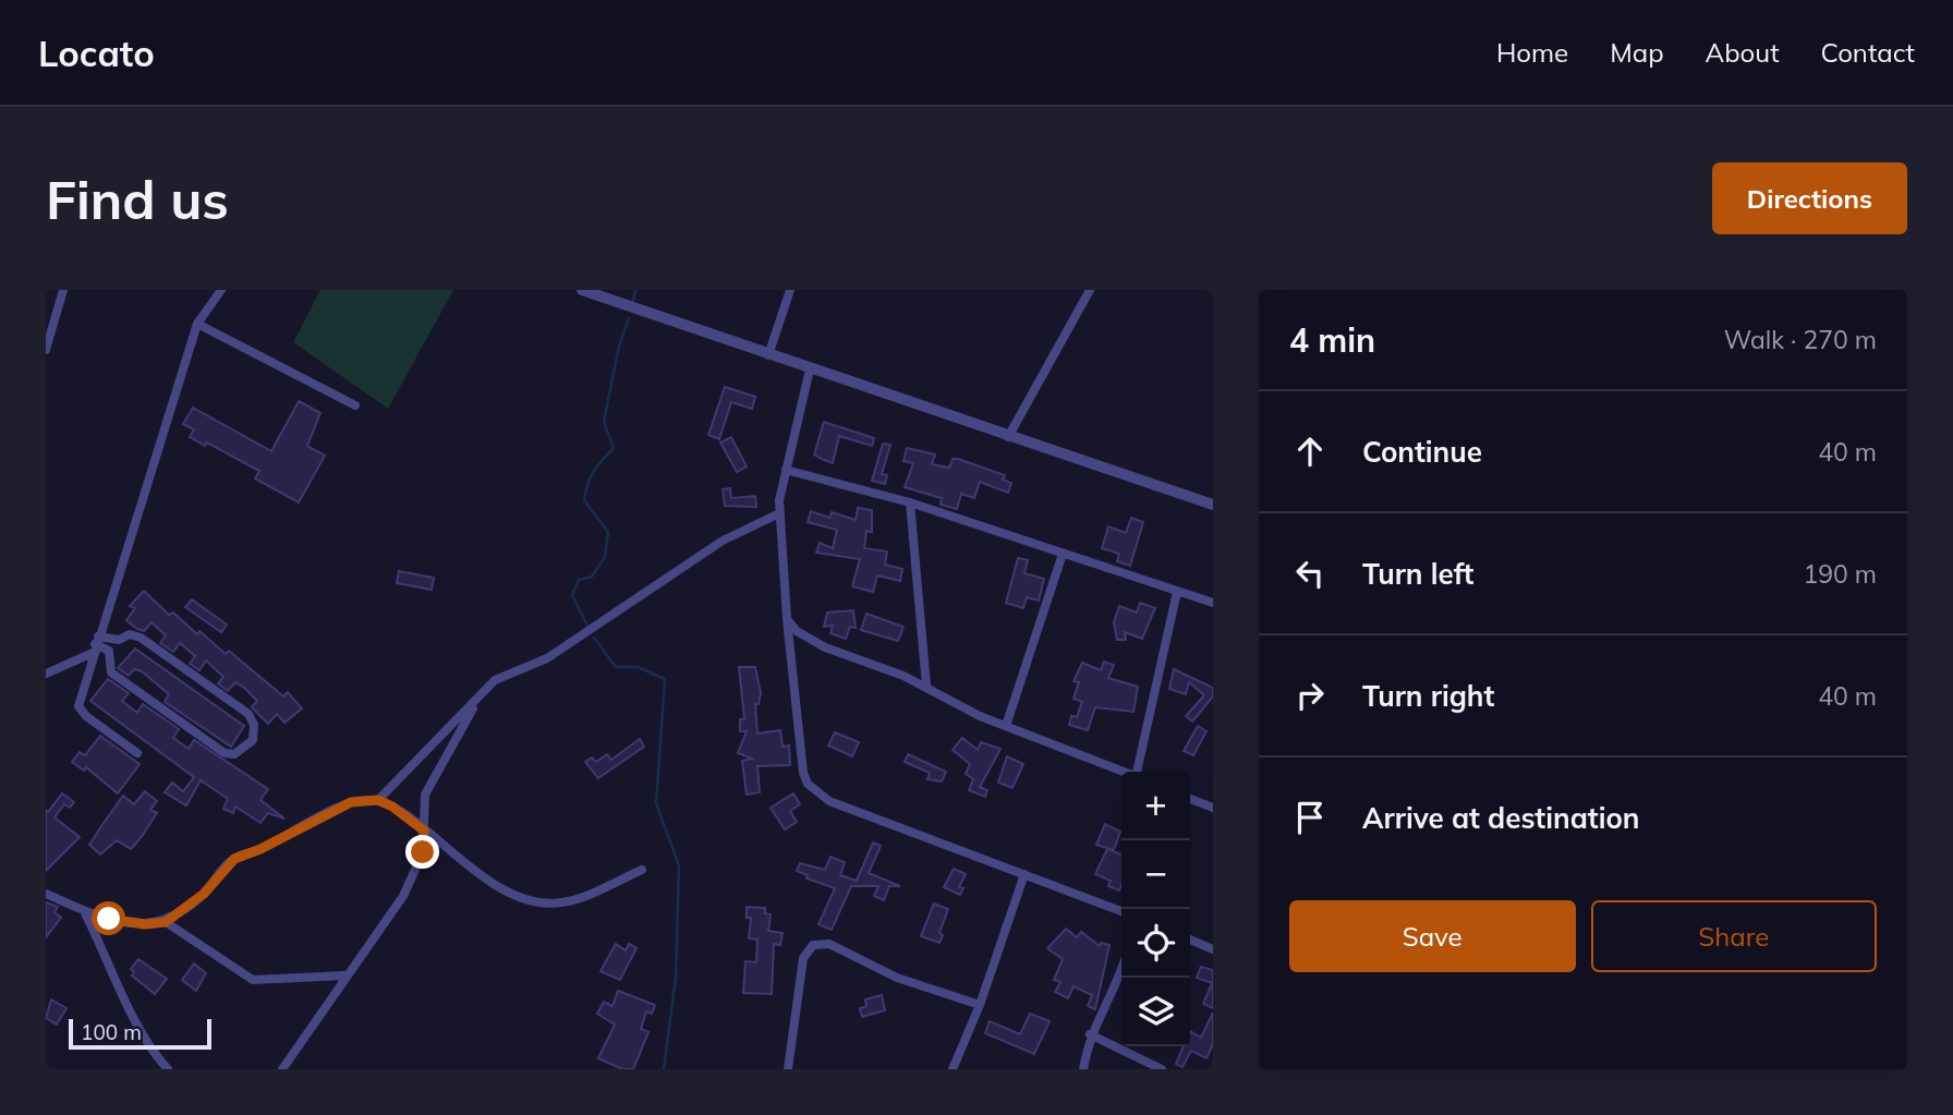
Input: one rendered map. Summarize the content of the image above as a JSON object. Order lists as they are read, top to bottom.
{
  "scale_bar": "100 m",
  "page": {
    "header": "Locato",
    "nav": [
      "Home",
      "Map",
      "About",
      "Contact"
    ],
    "buttons": [
      "Directions",
      ["Save", "Share"]
    ],
    "title": "Find us",
    "heading": ["4 min", "Walk · 270 m"],
    "list": [
      ["Continue", "40 m"],
      ["Turn left", "190 m"],
      ["Turn right", "40 m"],
      "Arrive at destination"
    ],
    "map_buttons": ["+", "−"],
    "scale": "100 m"
  }
}
